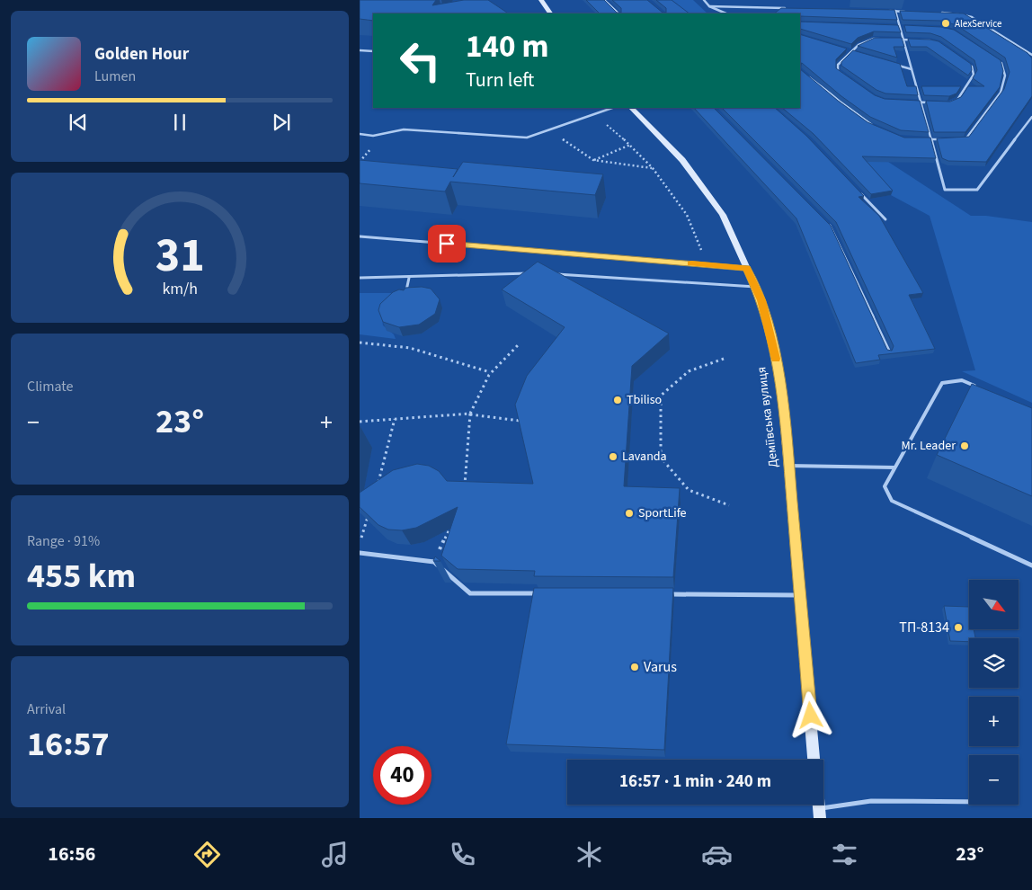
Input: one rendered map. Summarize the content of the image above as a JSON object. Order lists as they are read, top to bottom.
{
  "streets": {
    "street": ["Деміївська вулиця"]
  },
  "places": [
    "AlexService",
    "Tbiliso",
    "Mr. Leader",
    "Lavanda",
    "SportLife",
    "ТП-8134",
    "Varus"
  ],
  "north": "bottom right",
  "page": {
    "turn": ["140 m", "Turn left"],
    "song": ["Golden Hour", "Lumen"],
    "tile": [
      "Climate",
      ["Range · 91%", "455 km"],
      ["Arrival", "16:57"]
    ],
    "heat": ["−", "23°", "+"],
    "map_buttons": ["+", "−"],
    "limit": "40",
    "trip": "16:57 · 1 min · 240 m",
    "tabs": ["16:56", "23°"],
    "gauge": ["31", "km/h"]
  }
}
